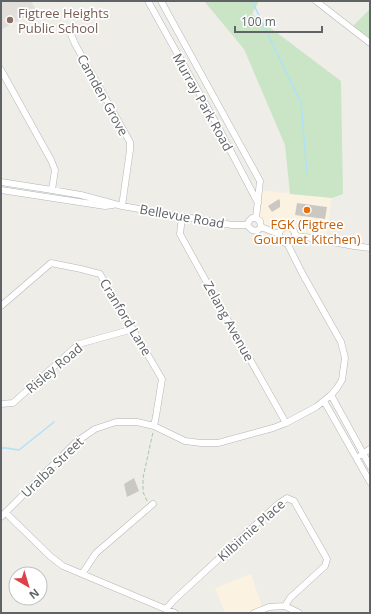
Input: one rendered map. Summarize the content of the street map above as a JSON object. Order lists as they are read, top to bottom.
{
  "streets": {
    "street": [
      "Camden Grove",
      "Murray Park Road",
      "Bellevue Road",
      "Cranford Lane",
      "Zelang Avenue",
      "Risley Road",
      "Uralba Street",
      "Kilbirnie Place"
    ]
  },
  "crossings": [
    ["Camden Grove", "Bellevue Road"],
    ["Murray Park Road", "Bellevue Road"],
    ["Bellevue Road", "Zelang Avenue"],
    ["Cranford Lane", "Risley Road"],
    ["Cranford Lane", "Uralba Street"],
    ["Zelang Avenue", "Uralba Street"]
  ],
  "places": ["Figtree Heights Public School", "FGK (Figtree Gourmet Kitchen)"],
  "scale_bar": "100 m",
  "north": "bottom right"
}
